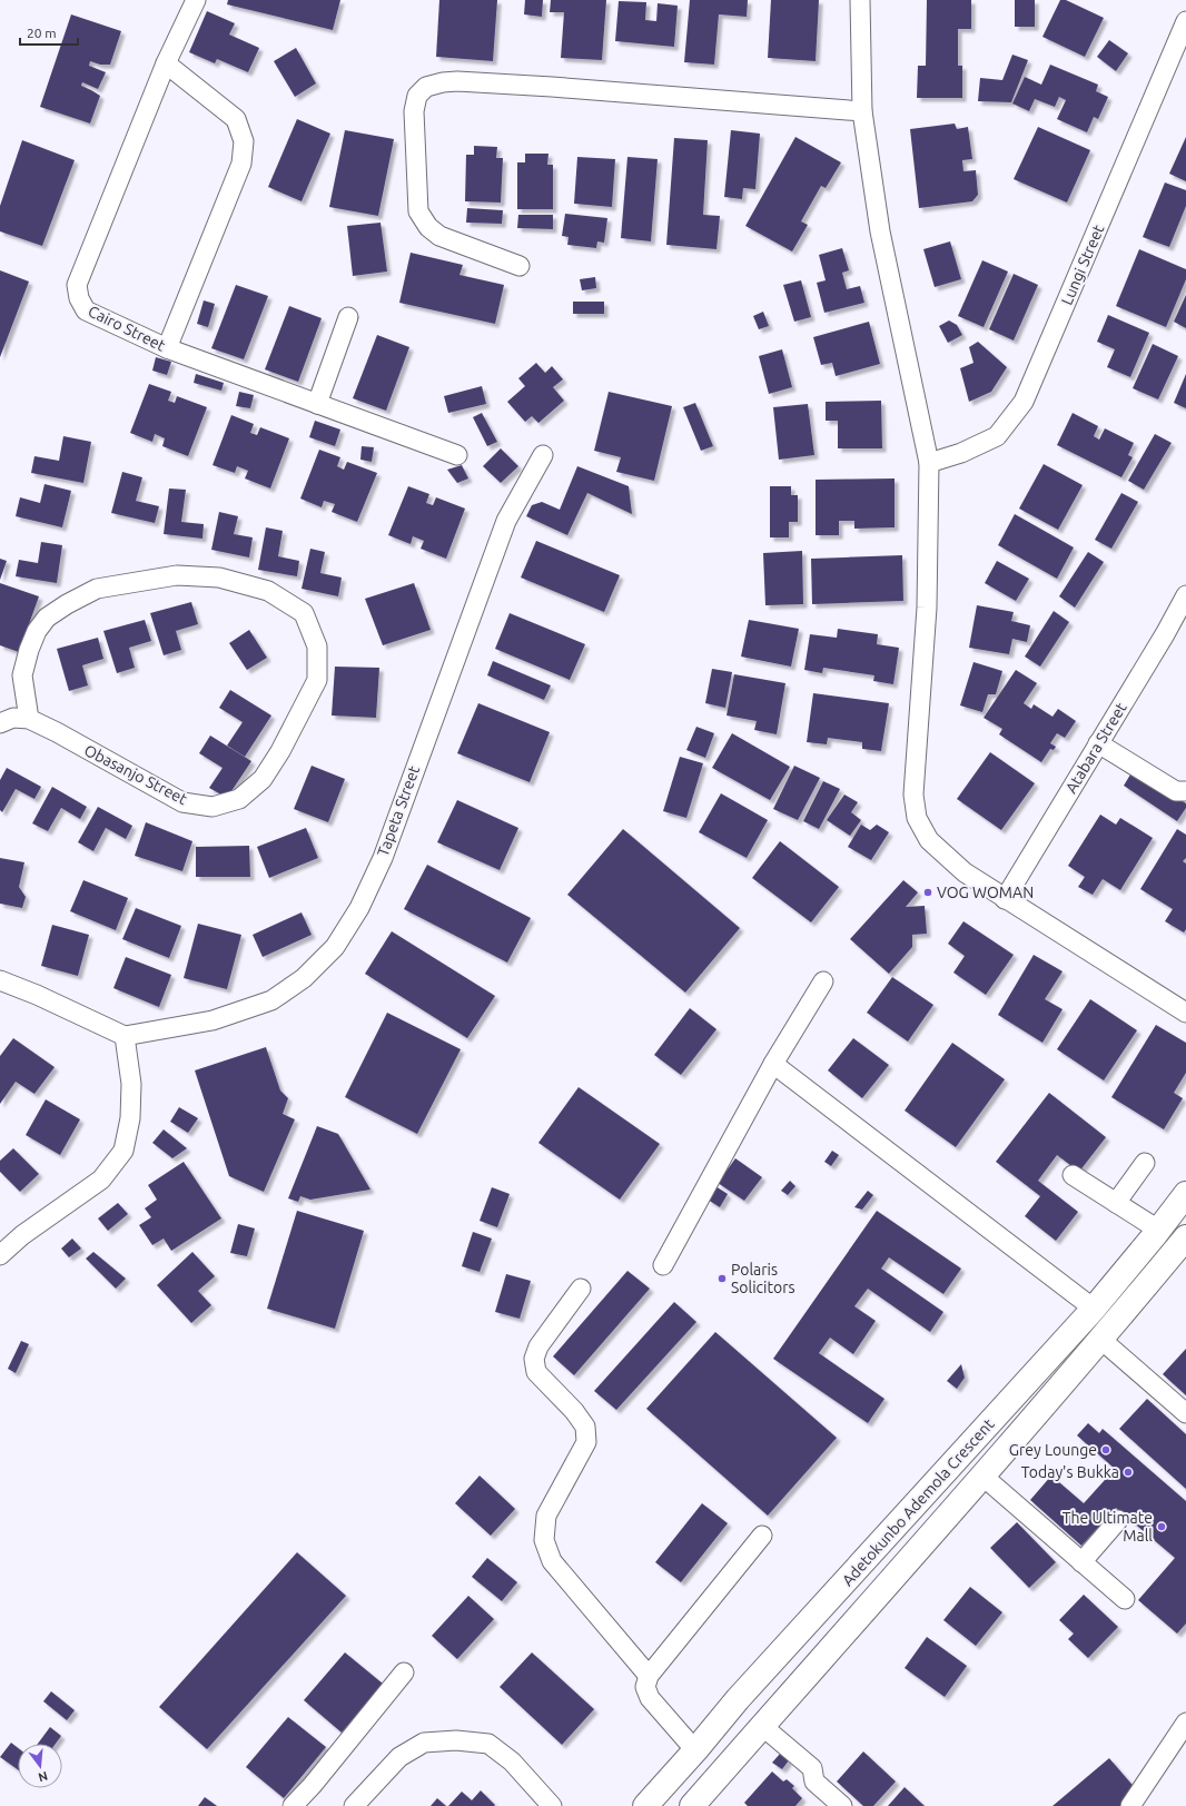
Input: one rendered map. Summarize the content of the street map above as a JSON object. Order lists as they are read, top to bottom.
{
  "streets": {
    "main road": ["Adetokunbo Ademola Crescent"],
    "street": [
      "Lungi Street",
      "Cairo Street",
      "Atabara Street",
      "Obasanjo Street",
      "Tapeta Street"
    ]
  },
  "places": [
    "VOG WOMAN",
    "Polaris Solicitors",
    "Grey Lounge",
    "Today's Bukka",
    "The Ultimate Mall"
  ],
  "scale_bar": "20 m",
  "north": "bottom"
}
